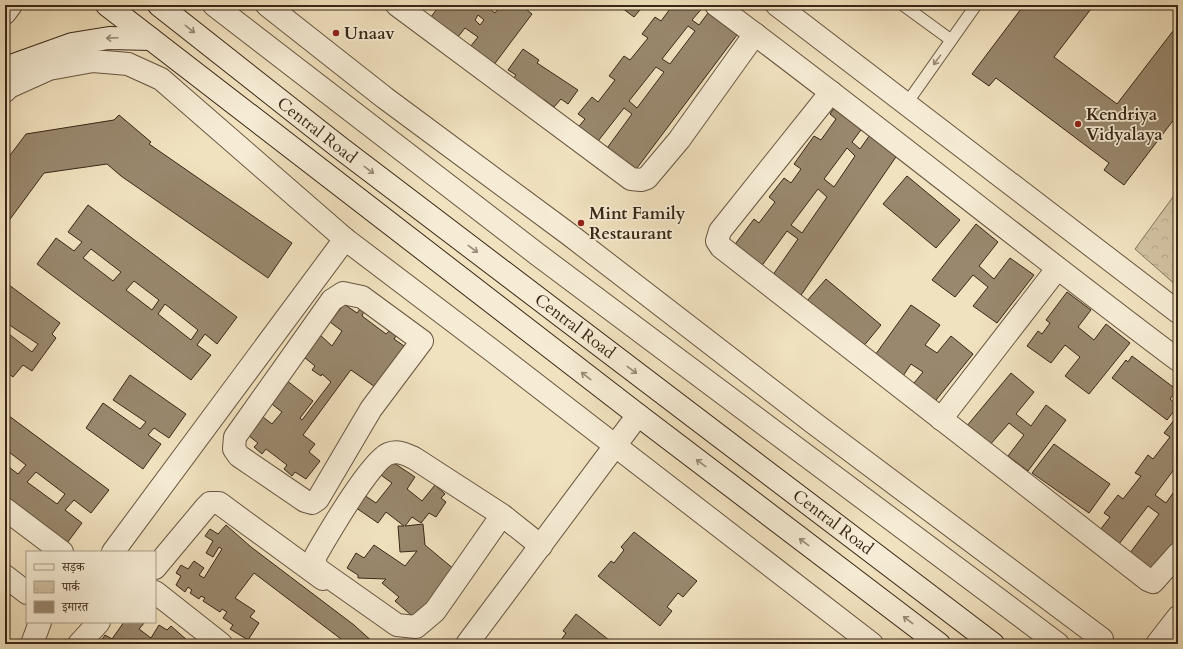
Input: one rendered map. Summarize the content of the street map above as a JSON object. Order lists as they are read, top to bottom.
{
  "streets": {
    "street": ["Central Road"]
  },
  "places": ["Unaav", "Kendriya Vidyalaya", "Mint Family Restaurant"],
  "legend": ["सड़क", "पार्क", "इमारत"]
}
